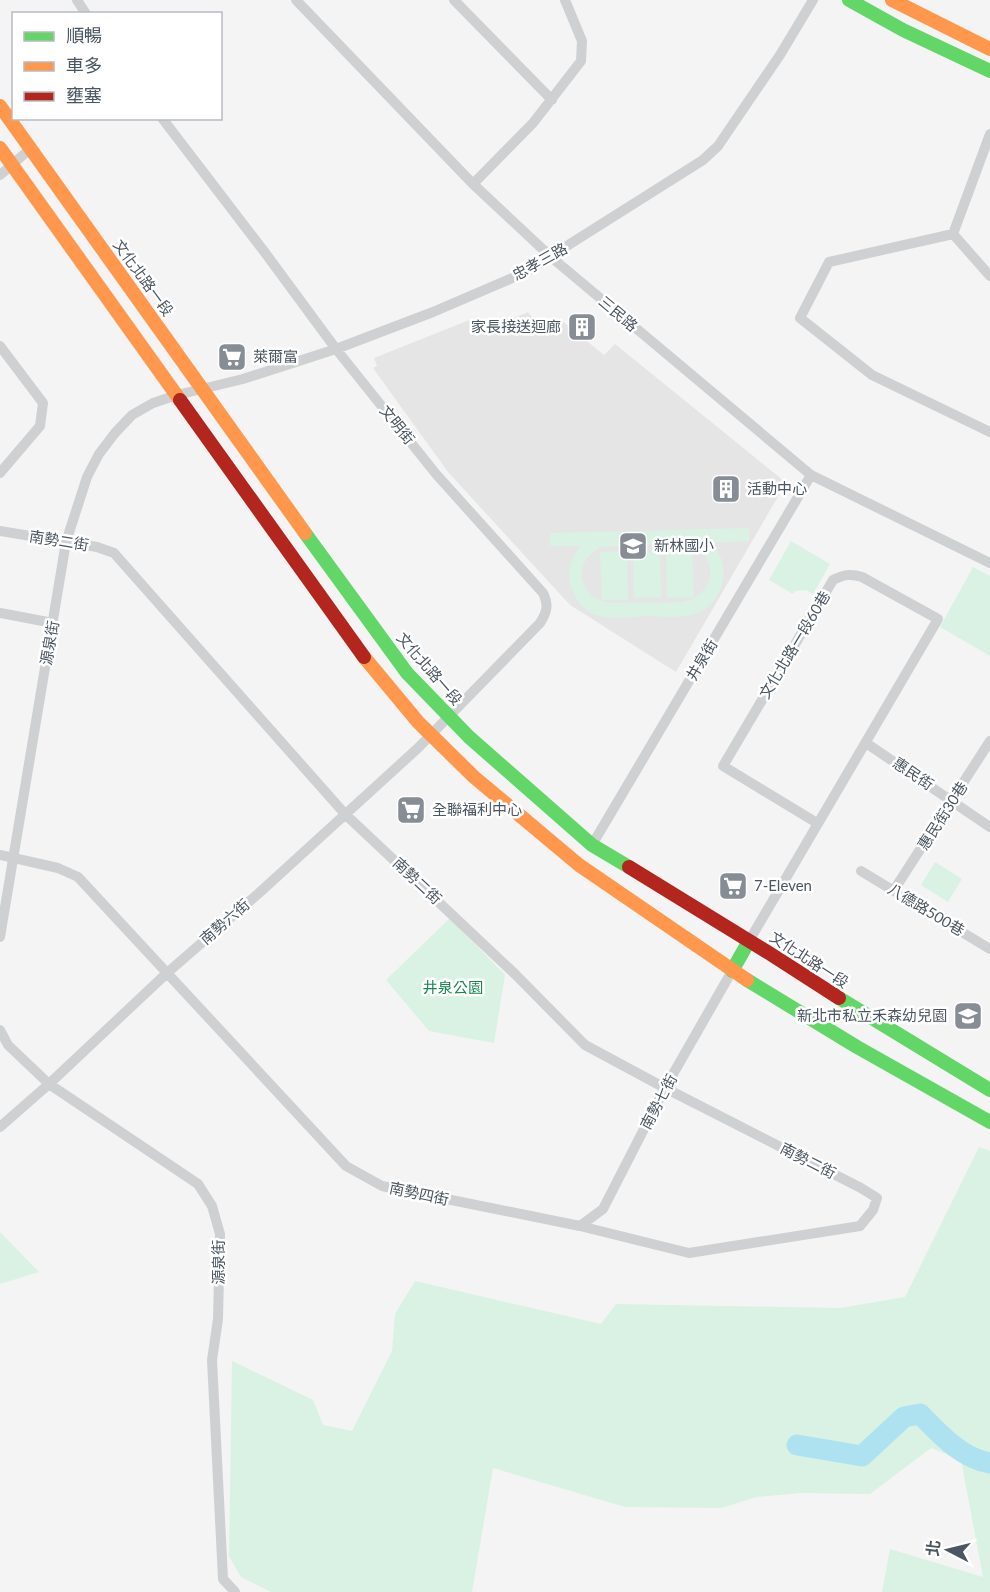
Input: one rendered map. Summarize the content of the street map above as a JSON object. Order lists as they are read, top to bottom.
{
  "streets": {
    "street": [
      "忠孝三路",
      "文化北路一段",
      "三民路",
      "文明街",
      "南勢二街",
      "源泉街",
      "文化北路一段60巷",
      "井泉街",
      "惠民街",
      "惠民街30巷",
      "八德路500巷",
      "南勢六街",
      "南勢七街",
      "南勢四街"
    ]
  },
  "crossings": [
    ["忠孝三路", "文化北路一段"],
    ["忠孝三路", "三民路"],
    ["忠孝三路", "文明街"],
    ["忠孝三路", "源泉街"],
    ["文化北路一段", "文明街"],
    ["文化北路一段", "文化北路一段60巷"],
    ["文化北路一段", "井泉街"],
    ["文化北路一段", "南勢六街"],
    ["三民路", "井泉街"],
    ["文明街", "南勢六街"],
    ["南勢二街", "源泉街"],
    ["南勢二街", "南勢六街"],
    ["南勢二街", "南勢七街"],
    ["南勢二街", "南勢四街"],
    ["源泉街", "南勢六街"],
    ["源泉街", "南勢四街"],
    ["文化北路一段60巷", "惠民街"],
    ["惠民街", "惠民街30巷"],
    ["惠民街30巷", "八德路500巷"],
    ["南勢六街", "南勢四街"],
    ["南勢七街", "南勢四街"]
  ],
  "parks": ["井泉公園"],
  "places": {
    "building": ["家長接送迴廊", "活動中心"],
    "supermarket": ["萊爾富", "全聯福利中心", "7-Eleven"],
    "school or university": ["新林國小", "新北市私立禾森幼兒園"]
  },
  "legend": ["順暢", "車多", "壅塞"],
  "north": "left"
}
